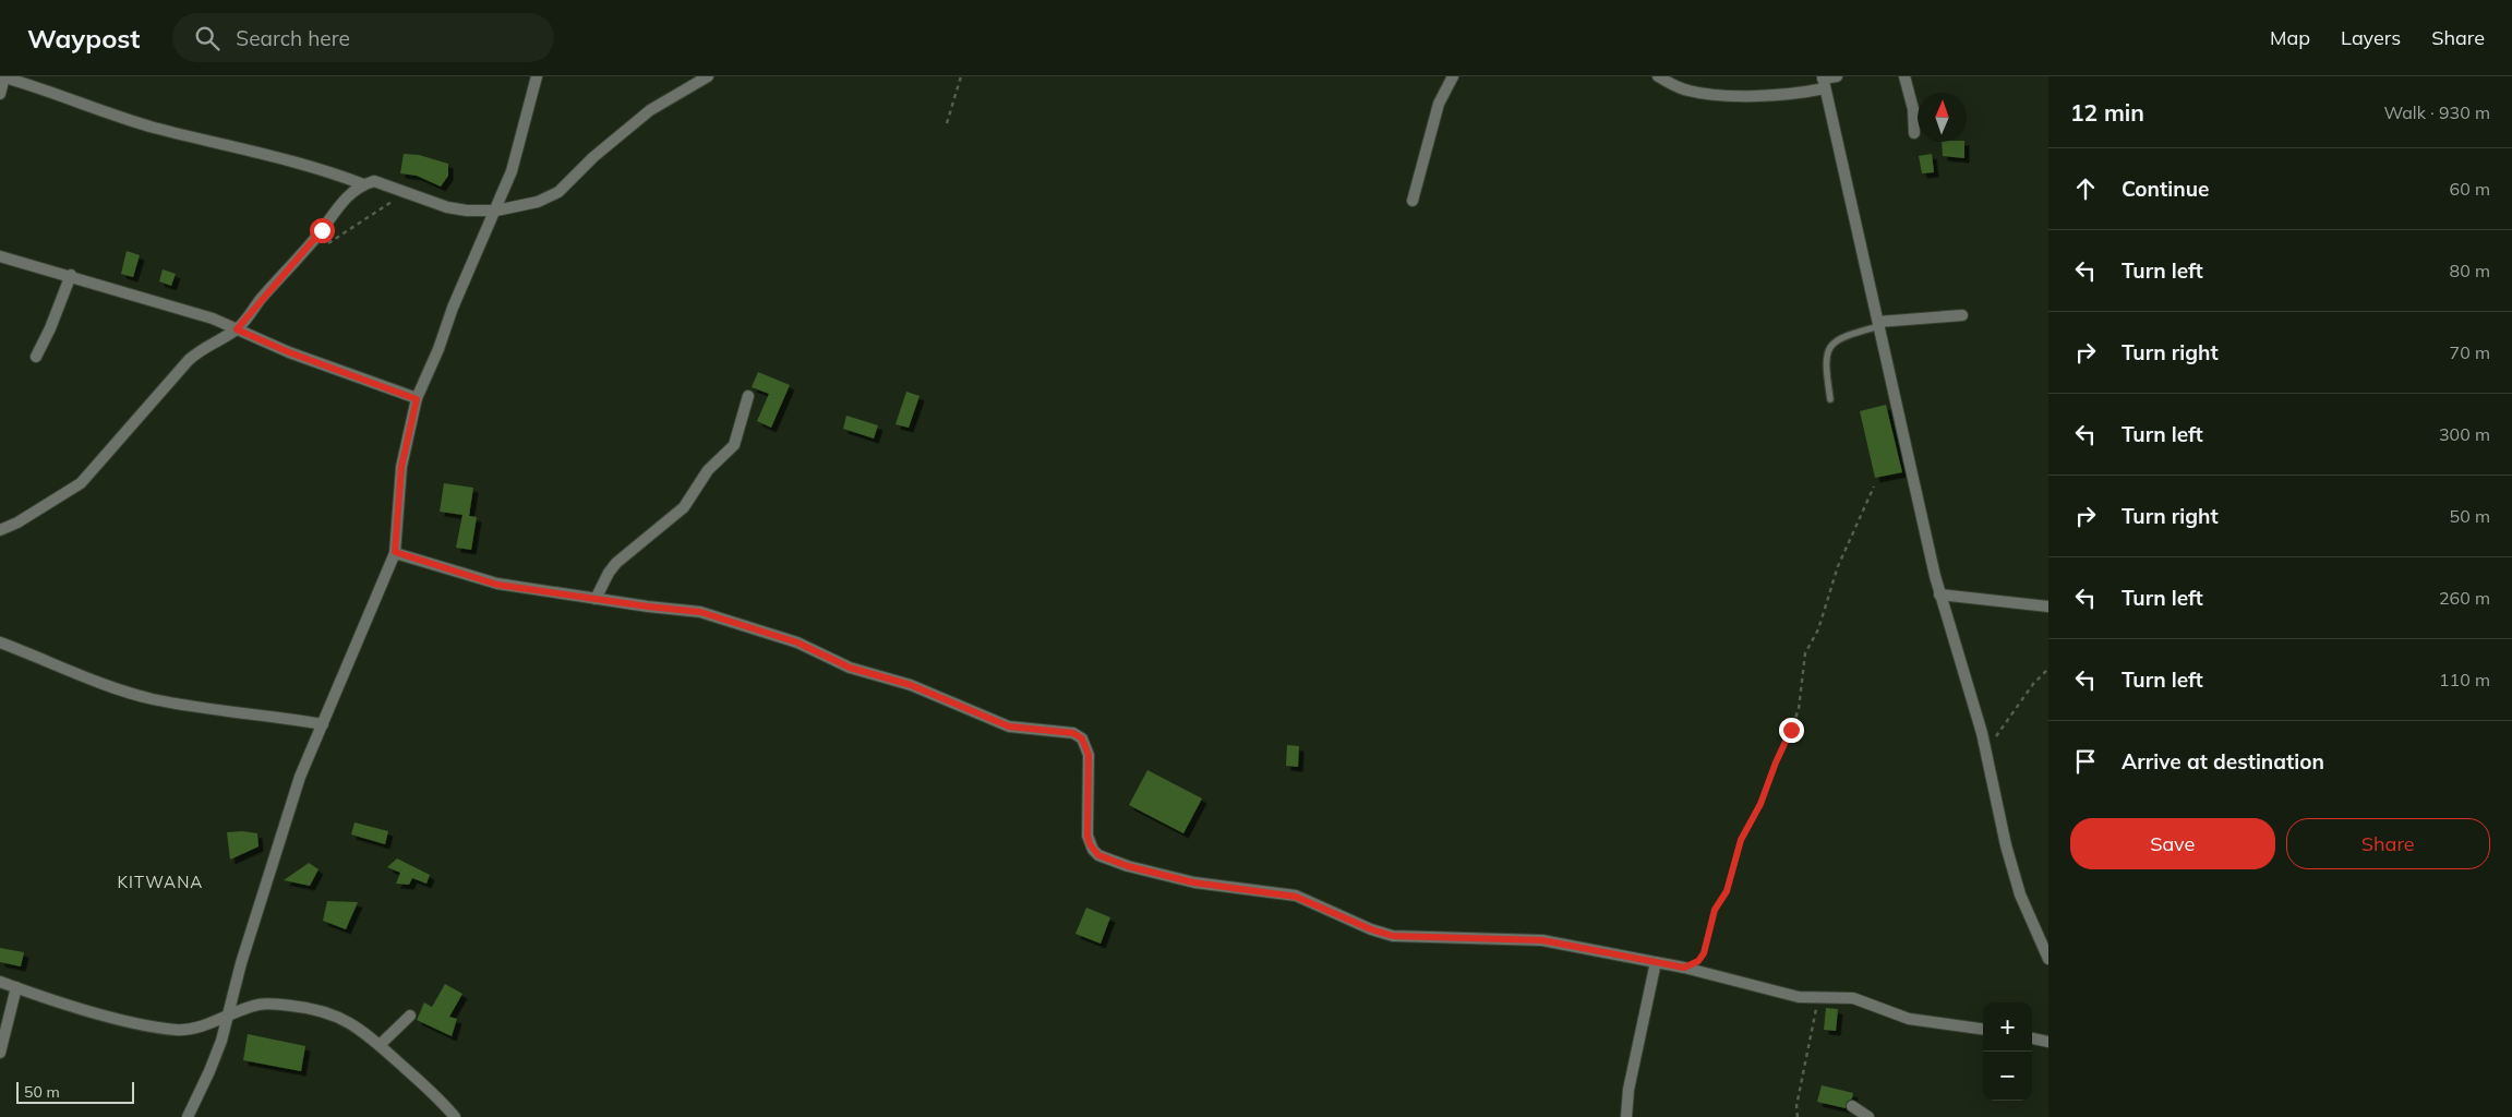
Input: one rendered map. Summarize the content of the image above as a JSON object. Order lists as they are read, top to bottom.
{
  "districts": ["KITWANA"],
  "scale_bar": "50 m",
  "north": "top",
  "page": {
    "header": "Waypost",
    "search": "Search here",
    "nav": ["Map", "Layers", "Share"],
    "heading": ["12 min", "Walk · 930 m"],
    "list": [
      ["Continue", "60 m"],
      ["Turn left", "80 m"],
      ["Turn right", "70 m"],
      ["Turn left", "300 m"],
      ["Turn right", "50 m"],
      ["Turn left", "260 m"],
      ["Turn left", "110 m"],
      "Arrive at destination"
    ],
    "buttons": ["Save", "Share"],
    "map_buttons": ["+", "−"],
    "scale": "50 m"
  }
}
